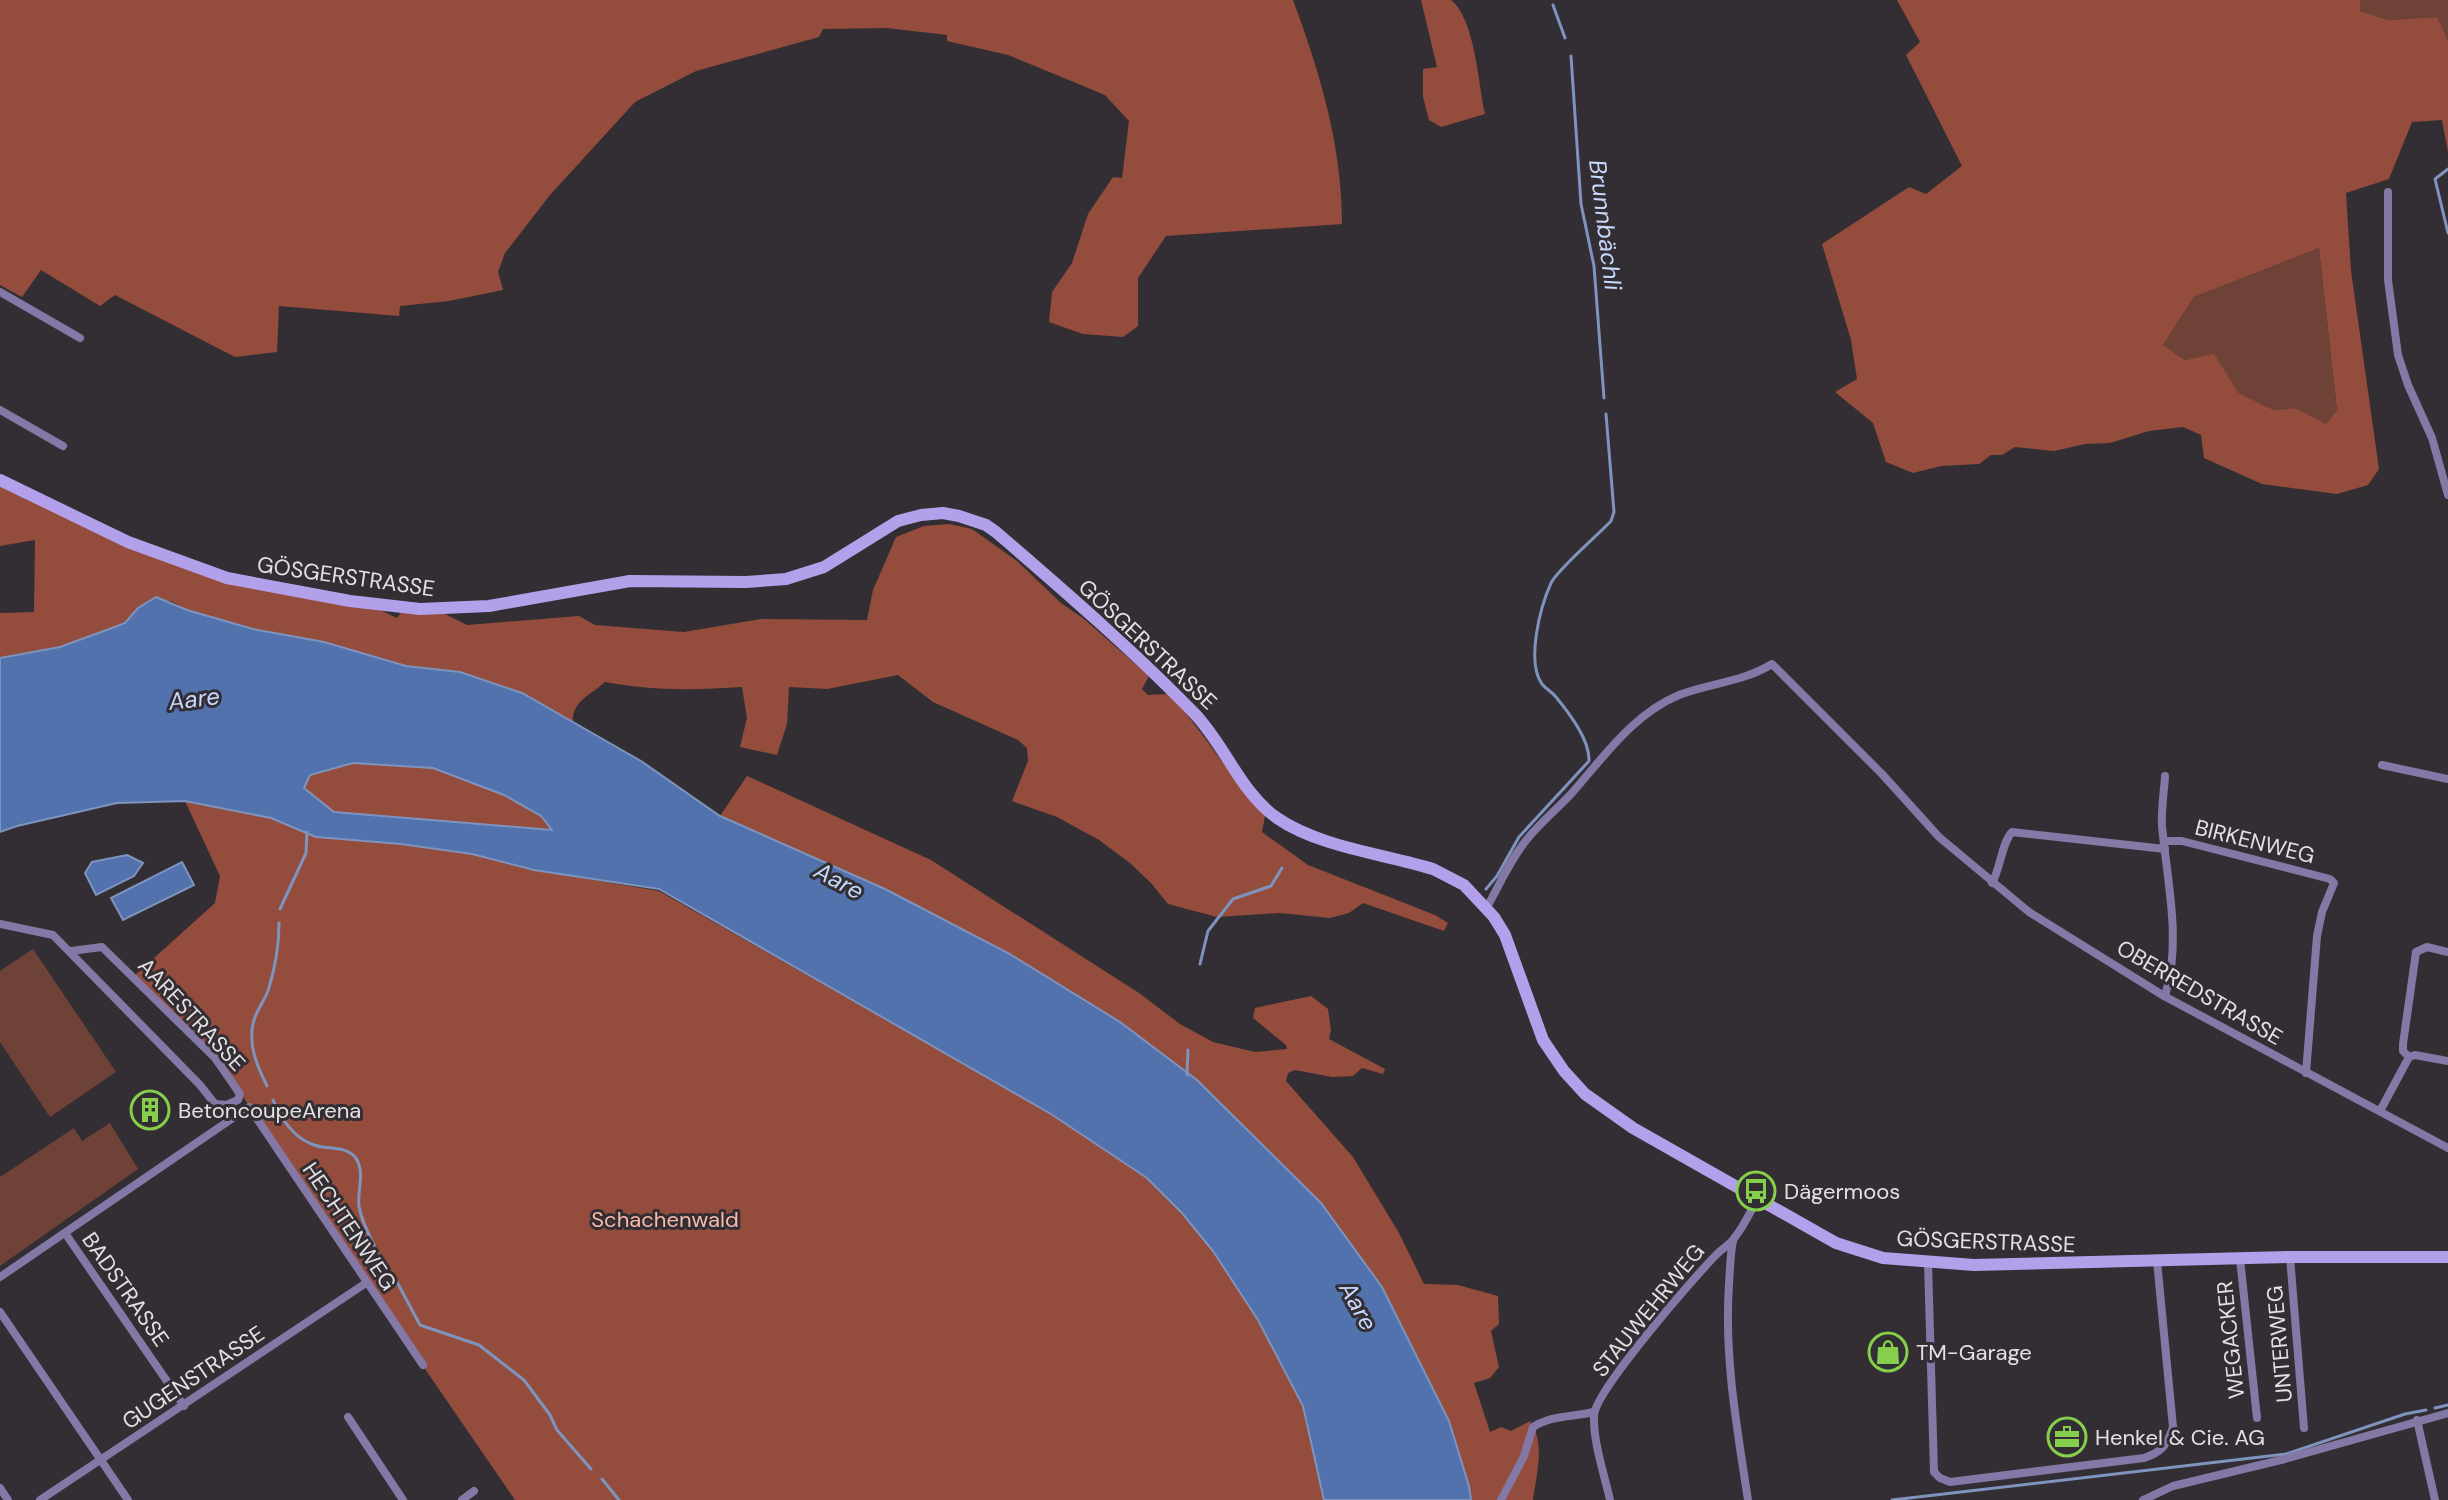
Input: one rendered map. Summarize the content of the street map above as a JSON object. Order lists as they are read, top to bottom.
{
  "streets": {
    "main road": ["GÖSGERSTRASSE"],
    "street": [
      "BIRKENWEG",
      "OBERREDSTRASSE",
      "AARESTRASSE",
      "HECHTENWEG",
      "BADSTRASSE",
      "STAUWEHRWEG",
      "WEGACKER",
      "UNTERWEG",
      "GUGENSTRASSE"
    ]
  },
  "crossings": [
    ["GÖSGERSTRASSE", "OBERREDSTRASSE"],
    ["GÖSGERSTRASSE", "STAUWEHRWEG"],
    ["GÖSGERSTRASSE", "WEGACKER"],
    ["GÖSGERSTRASSE", "UNTERWEG"],
    ["BIRKENWEG", "OBERREDSTRASSE"],
    ["HECHTENWEG", "BADSTRASSE"],
    ["HECHTENWEG", "GUGENSTRASSE"],
    ["BADSTRASSE", "GUGENSTRASSE"]
  ],
  "water": ["Brunnbächli", "Aare"],
  "parks": ["Schachenwald"],
  "places": {
    "building": ["BetoncoupeArena"],
    "bus stop": ["Dägermoos"],
    "shop": ["TM-Garage"],
    "office": ["Henkel & Cie. AG"]
  }
}
